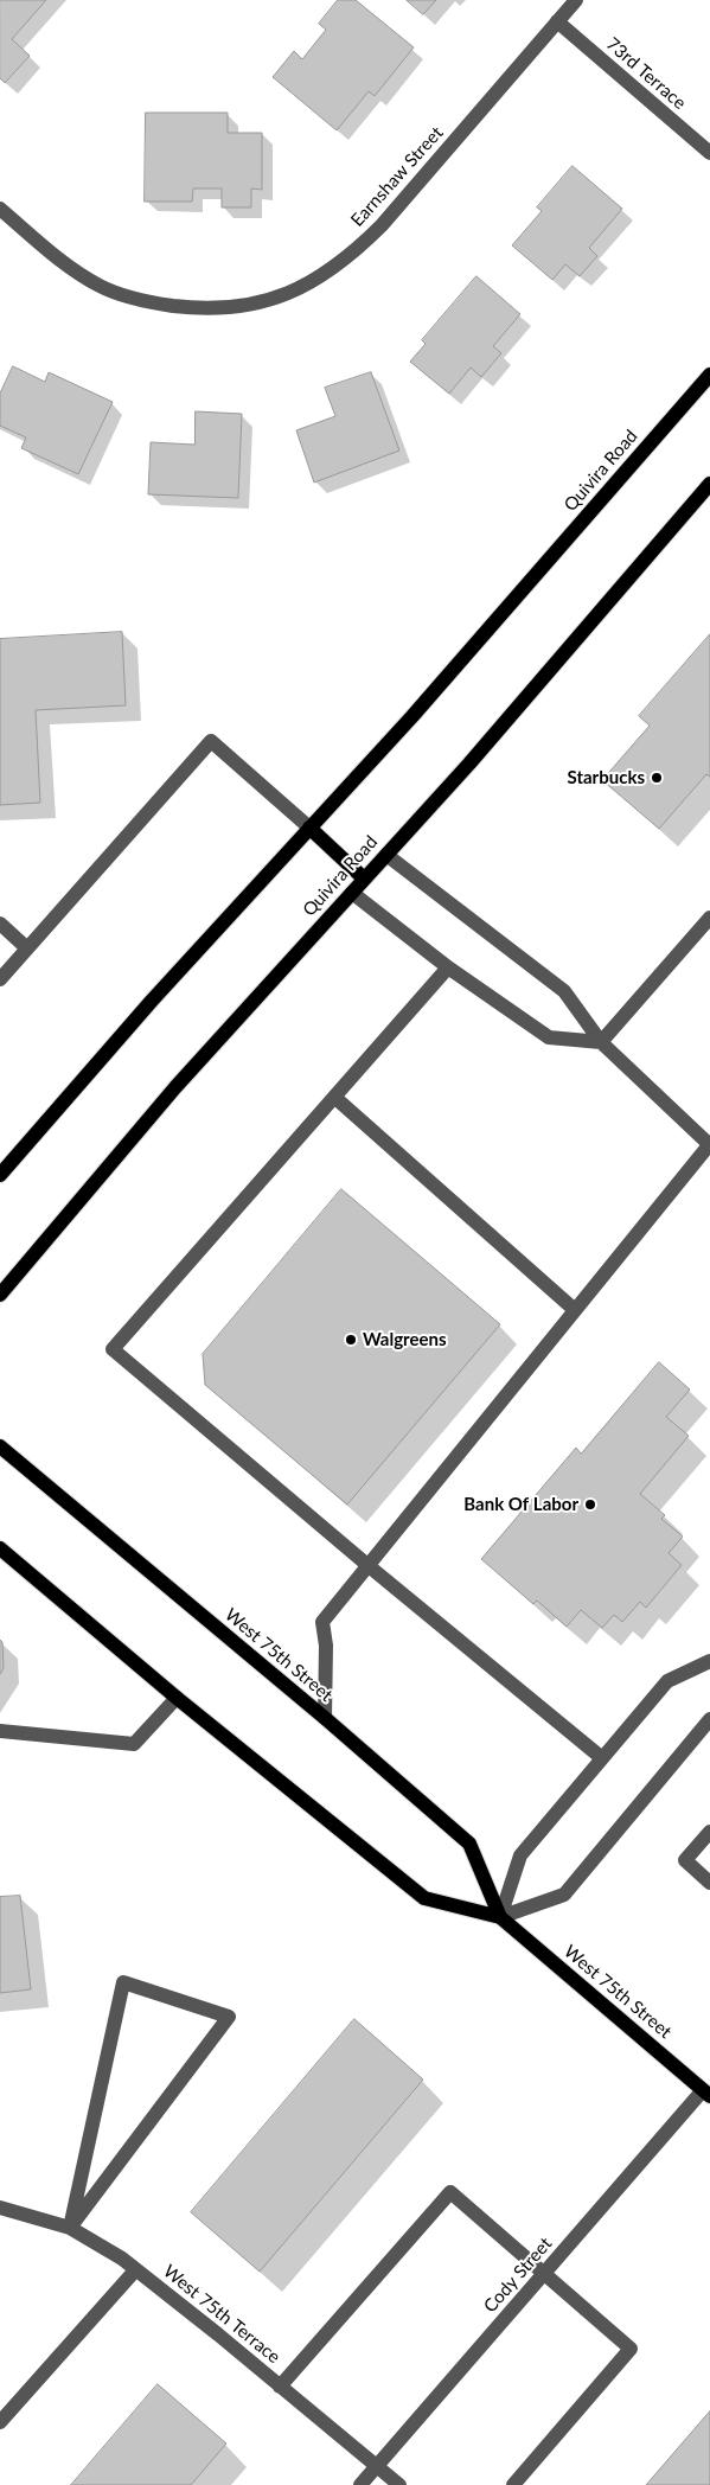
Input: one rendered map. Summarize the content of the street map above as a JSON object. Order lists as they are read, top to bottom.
{
  "streets": {
    "main road": ["Quivira Road", "West 75th Street"],
    "street": [
      "73rd Terrace",
      "Earnshaw Street",
      "Cody Street",
      "West 75th Terrace"
    ]
  },
  "crossings": [
    ["73rd Terrace", "Earnshaw Street"],
    ["West 75th Street", "Cody Street"],
    ["Cody Street", "West 75th Terrace"]
  ],
  "places": ["Starbucks", "Walgreens", "Bank Of Labor"]
}
